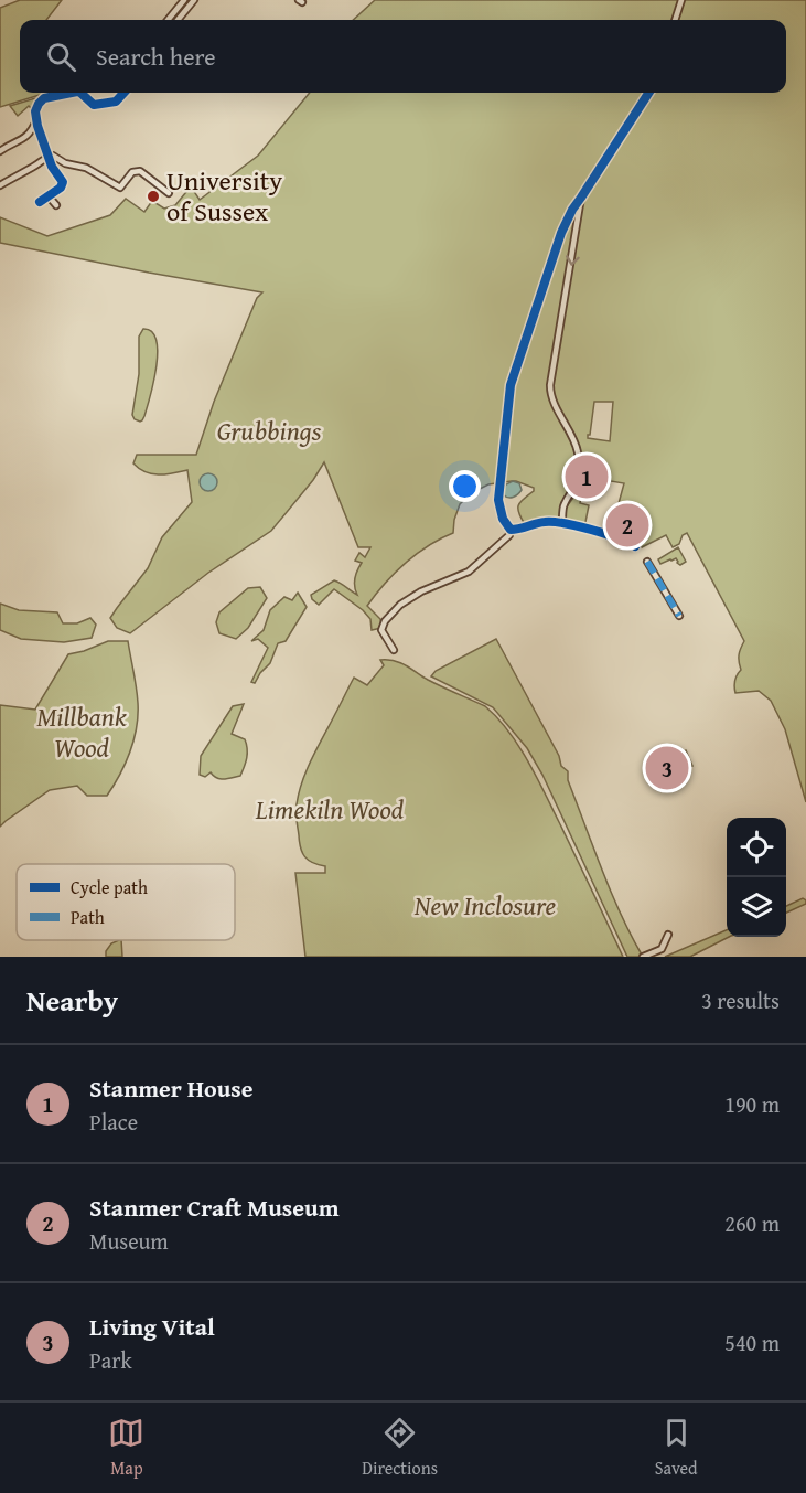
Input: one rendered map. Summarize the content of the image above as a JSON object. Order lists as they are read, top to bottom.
{
  "parks": [
    "Grubbings",
    "Millbank Wood",
    "Limekiln Wood",
    "New Inclosure"
  ],
  "places": ["University of Sussex"],
  "legend": ["Cycle path", "Path"],
  "page": {
    "search": "Search here",
    "pins": ["1", "2", "3"],
    "heading": ["Nearby", "3 results"],
    "list": [
      {
        "mark": "1",
        "name": "Stanmer House",
        "note": "Place",
        "value": "190 m"
      },
      {
        "mark": "2",
        "name": "Stanmer Craft Museum",
        "note": "Museum",
        "value": "260 m"
      },
      {
        "mark": "3",
        "name": "Living Vital",
        "note": "Park",
        "value": "540 m"
      }
    ],
    "nav": ["Map", "Directions", "Saved"]
  }
}
